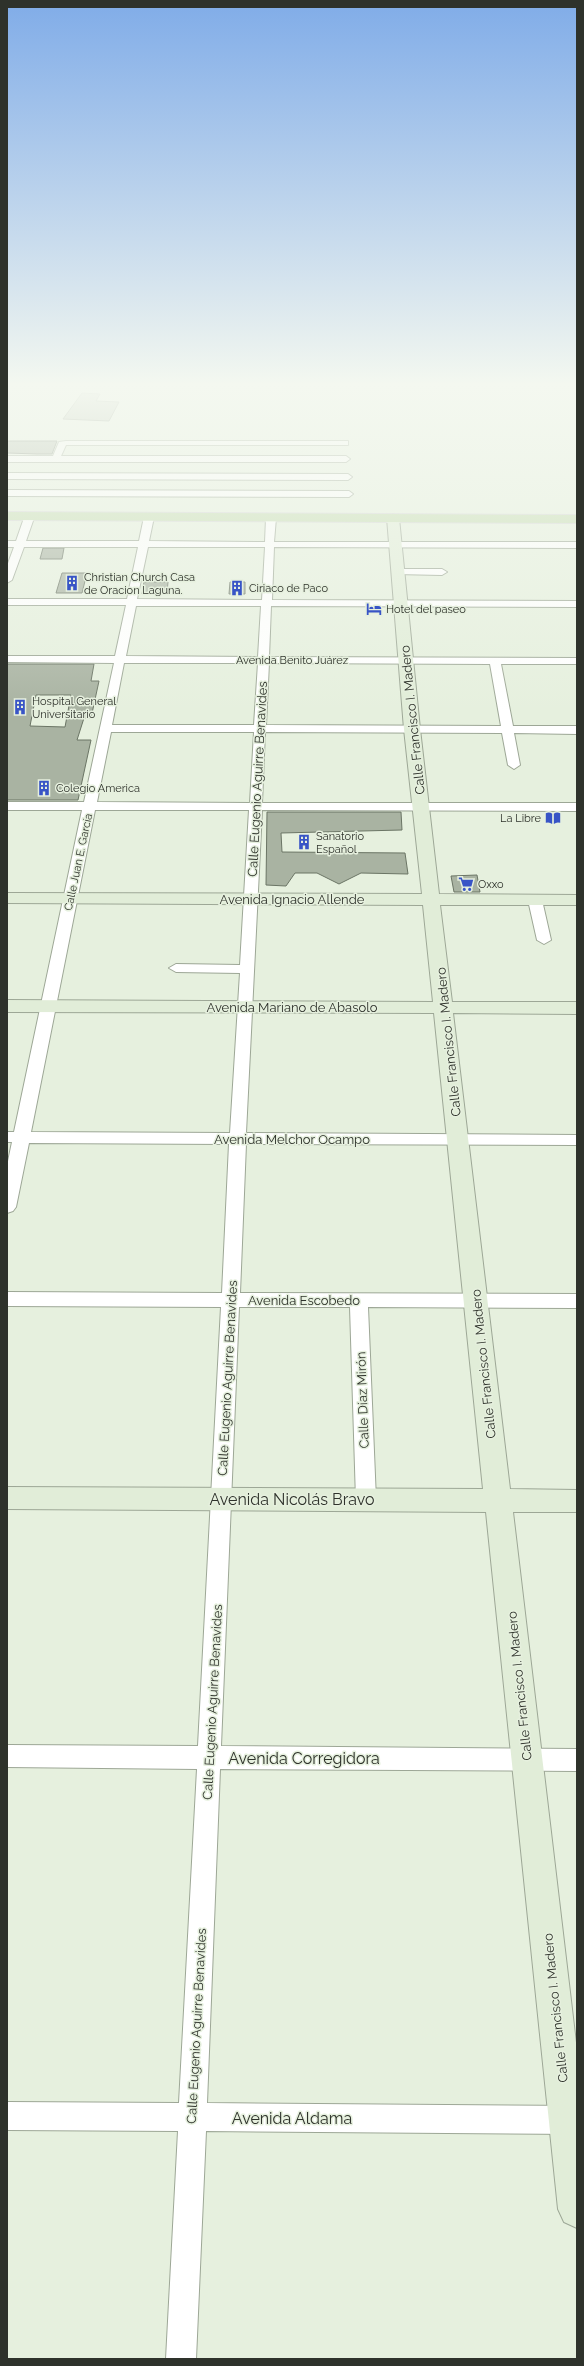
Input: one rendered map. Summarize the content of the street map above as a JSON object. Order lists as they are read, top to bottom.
{
  "streets": {
    "street": [
      "Avenida Benito Juárez",
      "Calle Francisco I. Madero",
      "Calle Eugenio Aguirre Benavides",
      "Calle Juan E. García",
      "Avenida Ignacio Allende",
      "Avenida Mariano de Abasolo",
      "Avenida Melchor Ocampo",
      "Avenida Escobedo",
      "Calle Díaz Mirón",
      "Avenida Nicolás Bravo",
      "Avenida Corregidora",
      "Avenida Aldama"
    ]
  },
  "crossings": [
    ["Avenida Benito Juárez", "Calle Francisco I. Madero"],
    ["Avenida Benito Juárez", "Calle Eugenio Aguirre Benavides"],
    ["Avenida Benito Juárez", "Calle Juan E. García"],
    ["Calle Francisco I. Madero", "Avenida Ignacio Allende"],
    ["Calle Francisco I. Madero", "Avenida Mariano de Abasolo"],
    ["Calle Francisco I. Madero", "Avenida Melchor Ocampo"],
    ["Calle Francisco I. Madero", "Avenida Escobedo"],
    ["Calle Francisco I. Madero", "Avenida Nicolás Bravo"],
    ["Calle Francisco I. Madero", "Avenida Corregidora"],
    ["Calle Francisco I. Madero", "Avenida Aldama"],
    ["Calle Eugenio Aguirre Benavides", "Avenida Ignacio Allende"],
    ["Calle Eugenio Aguirre Benavides", "Avenida Mariano de Abasolo"],
    ["Calle Eugenio Aguirre Benavides", "Avenida Melchor Ocampo"],
    ["Calle Eugenio Aguirre Benavides", "Avenida Escobedo"],
    ["Calle Eugenio Aguirre Benavides", "Avenida Nicolás Bravo"],
    ["Calle Eugenio Aguirre Benavides", "Avenida Corregidora"],
    ["Calle Eugenio Aguirre Benavides", "Avenida Aldama"],
    ["Calle Juan E. García", "Avenida Ignacio Allende"],
    ["Calle Juan E. García", "Avenida Mariano de Abasolo"],
    ["Calle Juan E. García", "Avenida Melchor Ocampo"],
    ["Avenida Escobedo", "Calle Díaz Mirón"],
    ["Calle Díaz Mirón", "Avenida Nicolás Bravo"]
  ],
  "places": {
    "building": [
      "Christian Church Casa de Oracion Laguna.",
      "Ciriaco de Paco",
      "Hospital General Universitario",
      "Colegio America",
      "Sanatorio Español"
    ],
    "hotel": ["Hotel del paseo"],
    "library": ["La Libre"],
    "supermarket": ["Oxxo"]
  }
}
